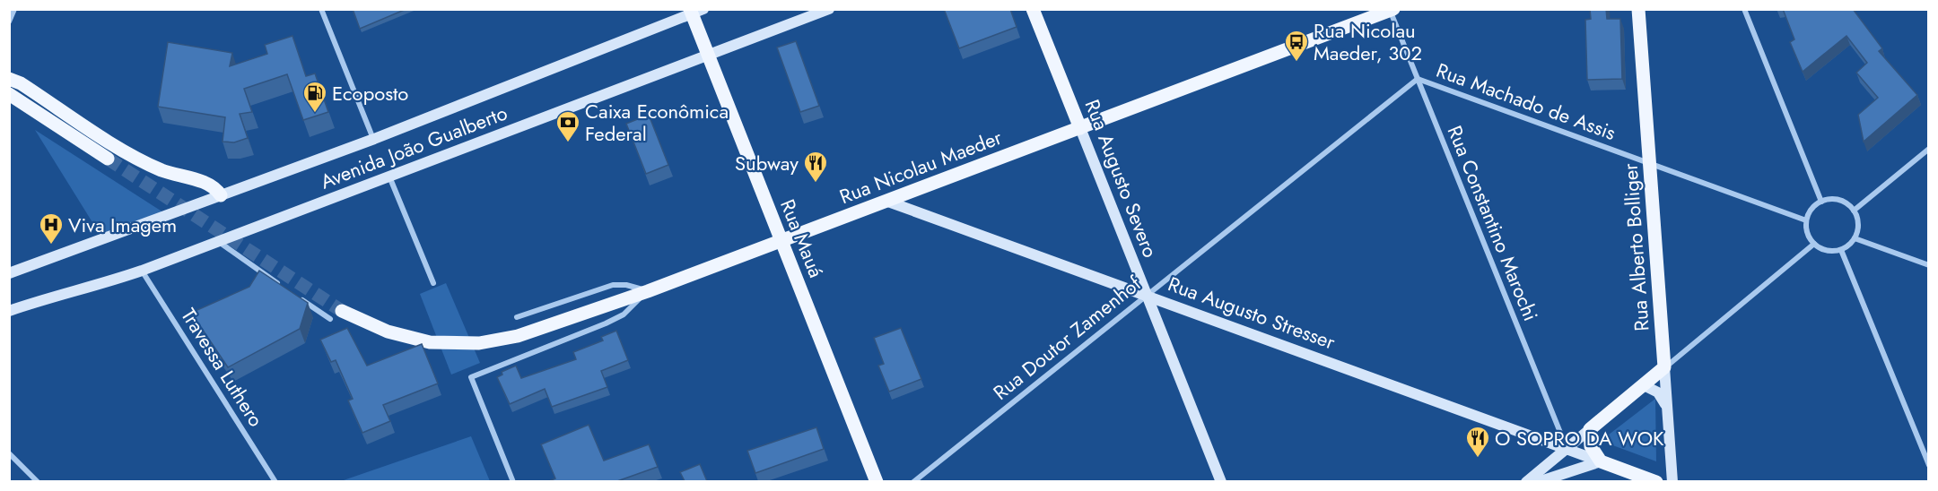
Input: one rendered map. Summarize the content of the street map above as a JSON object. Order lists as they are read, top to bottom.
{
  "streets": {
    "main road": [
      "Rua Nicolau Maeder",
      "Rua Augusto Severo",
      "Rua Mauá",
      "Rua Alberto Bolliger",
      "Rua Augusto Stresser"
    ],
    "street": [
      "Rua Machado de Assis",
      "Avenida João Gualberto",
      "Rua Constantino Marochi",
      "Rua Doutor Zamenhof",
      "Travessa Luthero"
    ]
  },
  "crossings": [
    ["Rua Machado de Assis", "Rua Constantino Marochi"],
    ["Rua Machado de Assis", "Rua Alberto Bolliger"],
    ["Rua Machado de Assis", "Rua Doutor Zamenhof"],
    ["Avenida João Gualberto", "Rua Mauá"],
    ["Avenida João Gualberto", "Travessa Luthero"],
    ["Rua Nicolau Maeder", "Rua Augusto Severo"],
    ["Rua Nicolau Maeder", "Rua Constantino Marochi"],
    ["Rua Nicolau Maeder", "Rua Mauá"],
    ["Rua Nicolau Maeder", "Rua Augusto Stresser"],
    ["Rua Augusto Severo", "Rua Augusto Stresser"],
    ["Rua Augusto Severo", "Rua Doutor Zamenhof"],
    ["Rua Constantino Marochi", "Rua Augusto Stresser"],
    ["Rua Constantino Marochi", "Rua Doutor Zamenhof"],
    ["Rua Augusto Stresser", "Rua Doutor Zamenhof"]
  ],
  "places": {
    "bus stop": ["Rua Nicolau Maeder, 302"],
    "fuel station": ["Ecoposto"],
    "bank": ["Caixa Econômica Federal"],
    "restaurant": ["Subway", "O SOPRO DA WOK"],
    "hospital": ["Viva Imagem"]
  }
}
